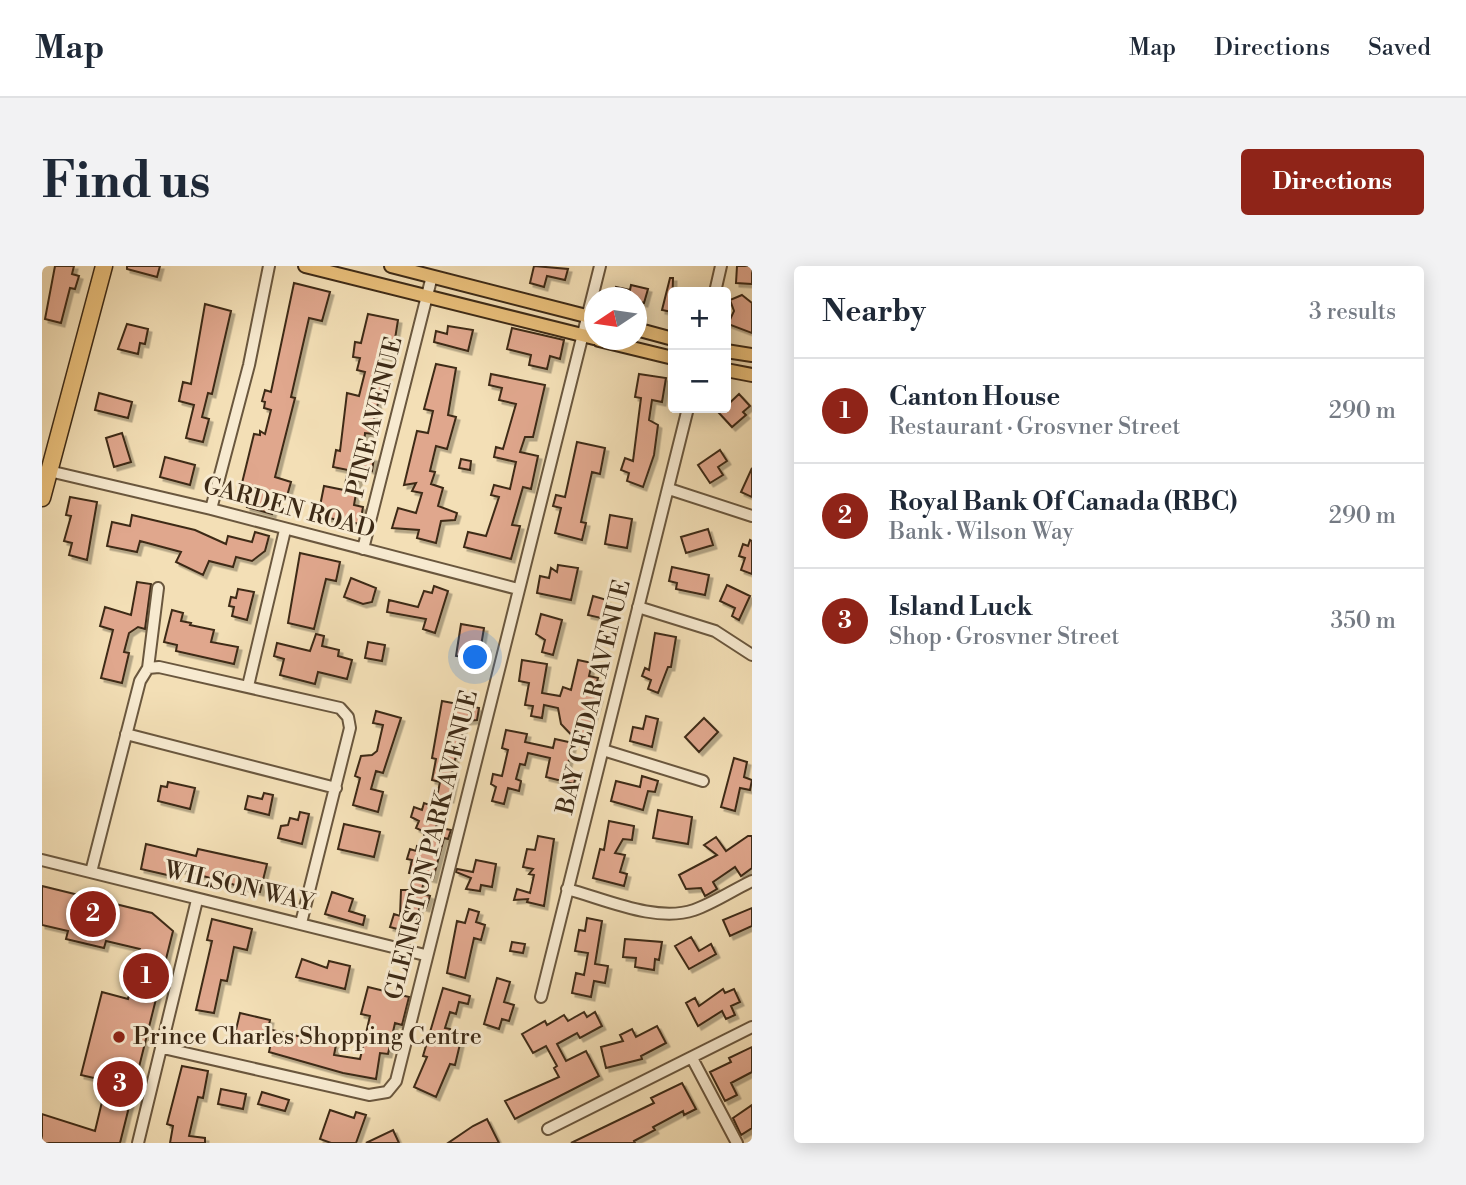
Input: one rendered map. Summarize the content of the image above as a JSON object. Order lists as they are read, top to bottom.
{
  "streets": {
    "street": [
      "PINE AVENUE",
      "GARDEN ROAD",
      "BAY CEDAR AVENUE",
      "GLENISTON PARK AVENUE",
      "WILSON WAY"
    ]
  },
  "crossings": [
    ["PINE AVENUE", "GARDEN ROAD"],
    ["GARDEN ROAD", "GLENISTON PARK AVENUE"],
    ["GLENISTON PARK AVENUE", "WILSON WAY"]
  ],
  "places": ["Prince Charles Shopping Centre"],
  "north": "left",
  "page": {
    "header": "Map",
    "nav": ["Map", "Directions", "Saved"],
    "buttons": "Directions",
    "title": "Find us",
    "heading": ["Nearby", "3 results"],
    "map_buttons": ["+", "−"],
    "list": [
      {
        "mark": "1",
        "name": "Canton House",
        "note": "Restaurant · Grosvner Street",
        "value": "290 m"
      },
      {
        "mark": "2",
        "name": "Royal Bank Of Canada (RBC)",
        "note": "Bank · Wilson Way",
        "value": "290 m"
      },
      {
        "mark": "3",
        "name": "Island Luck",
        "note": "Shop · Grosvner Street",
        "value": "350 m"
      }
    ],
    "pins": ["2", "1", "3"]
  }
}
